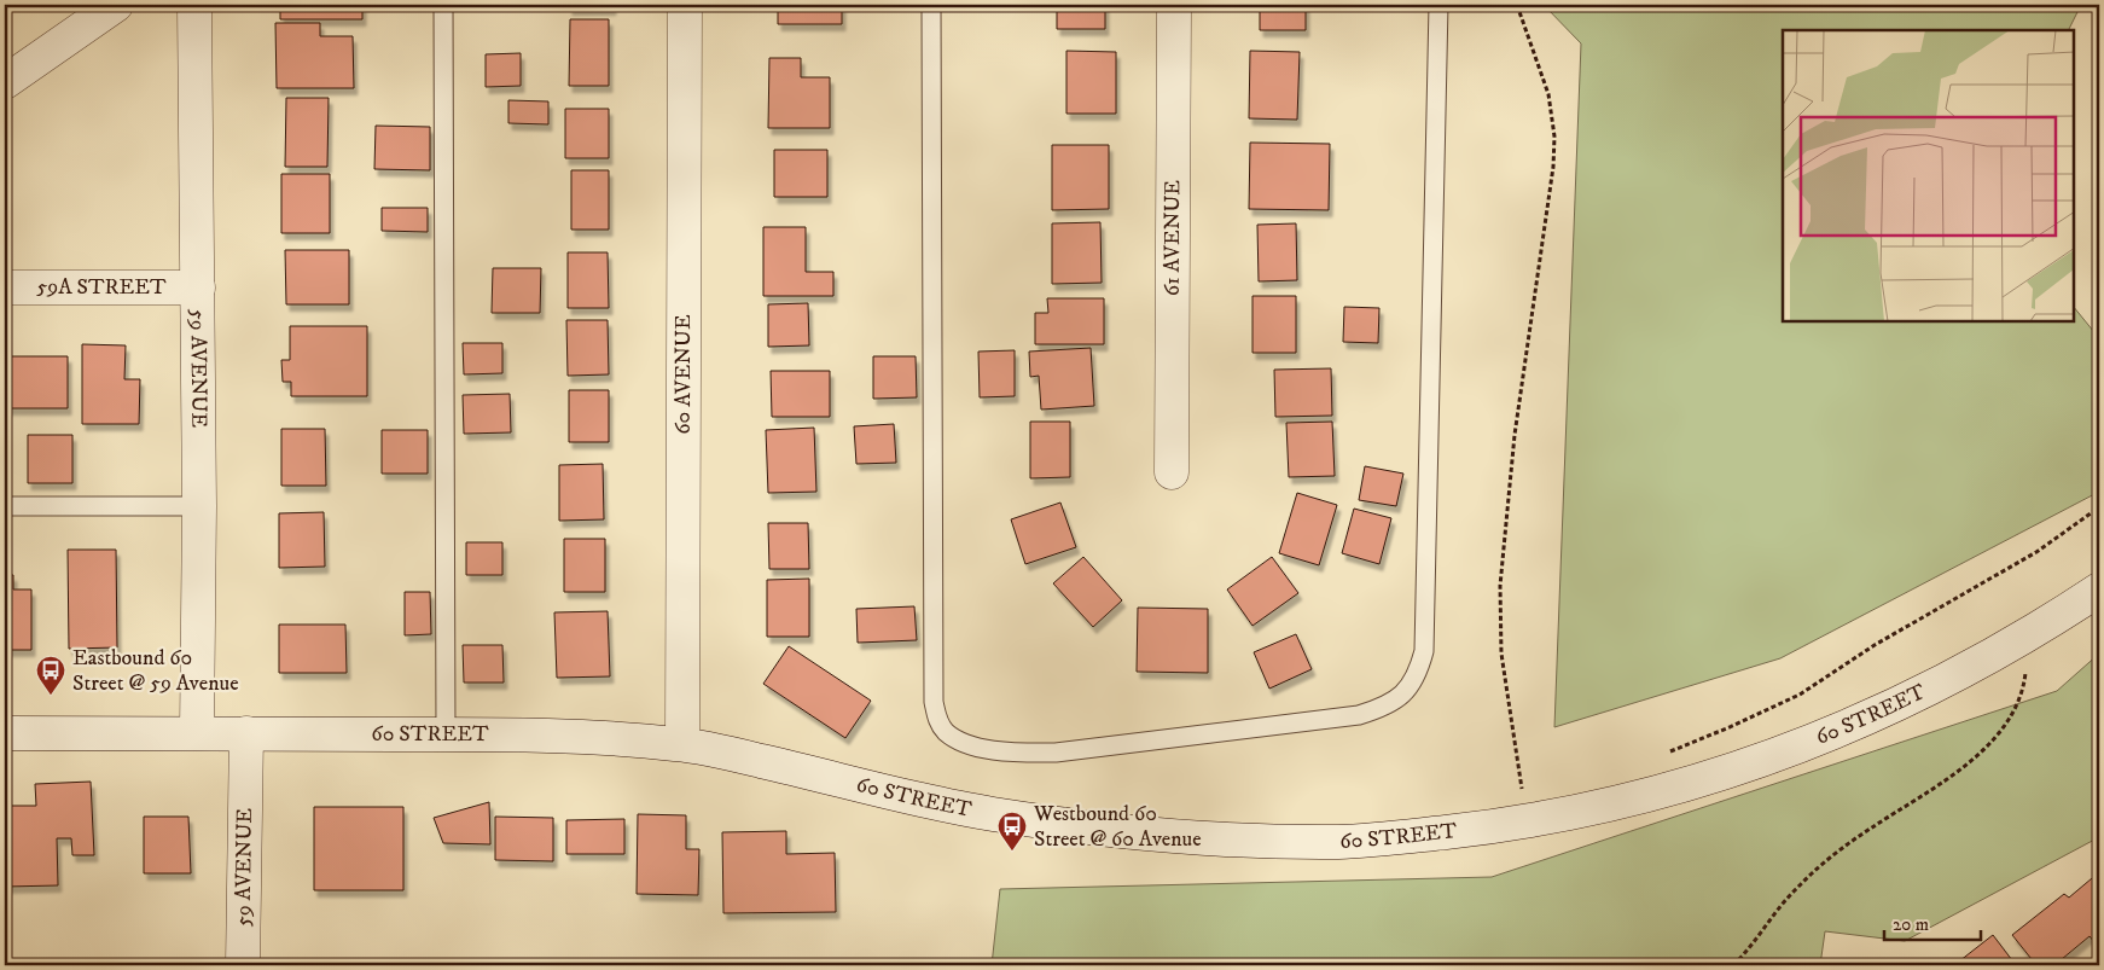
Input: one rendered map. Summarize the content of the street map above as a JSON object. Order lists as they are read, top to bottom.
{
  "streets": {
    "street": [
      "61 AVENUE",
      "59A STREET",
      "59 AVENUE",
      "60 AVENUE",
      "60 STREET"
    ]
  },
  "crossings": [
    ["59A STREET", "59 AVENUE"],
    ["59 AVENUE", "60 STREET"],
    ["60 AVENUE", "60 STREET"]
  ],
  "places": {
    "bus stop": ["Eastbound 60 Street @ 59 Avenue", "Westbound 60 Street @ 60 Avenue"]
  },
  "scale_bar": "20 m"
}
